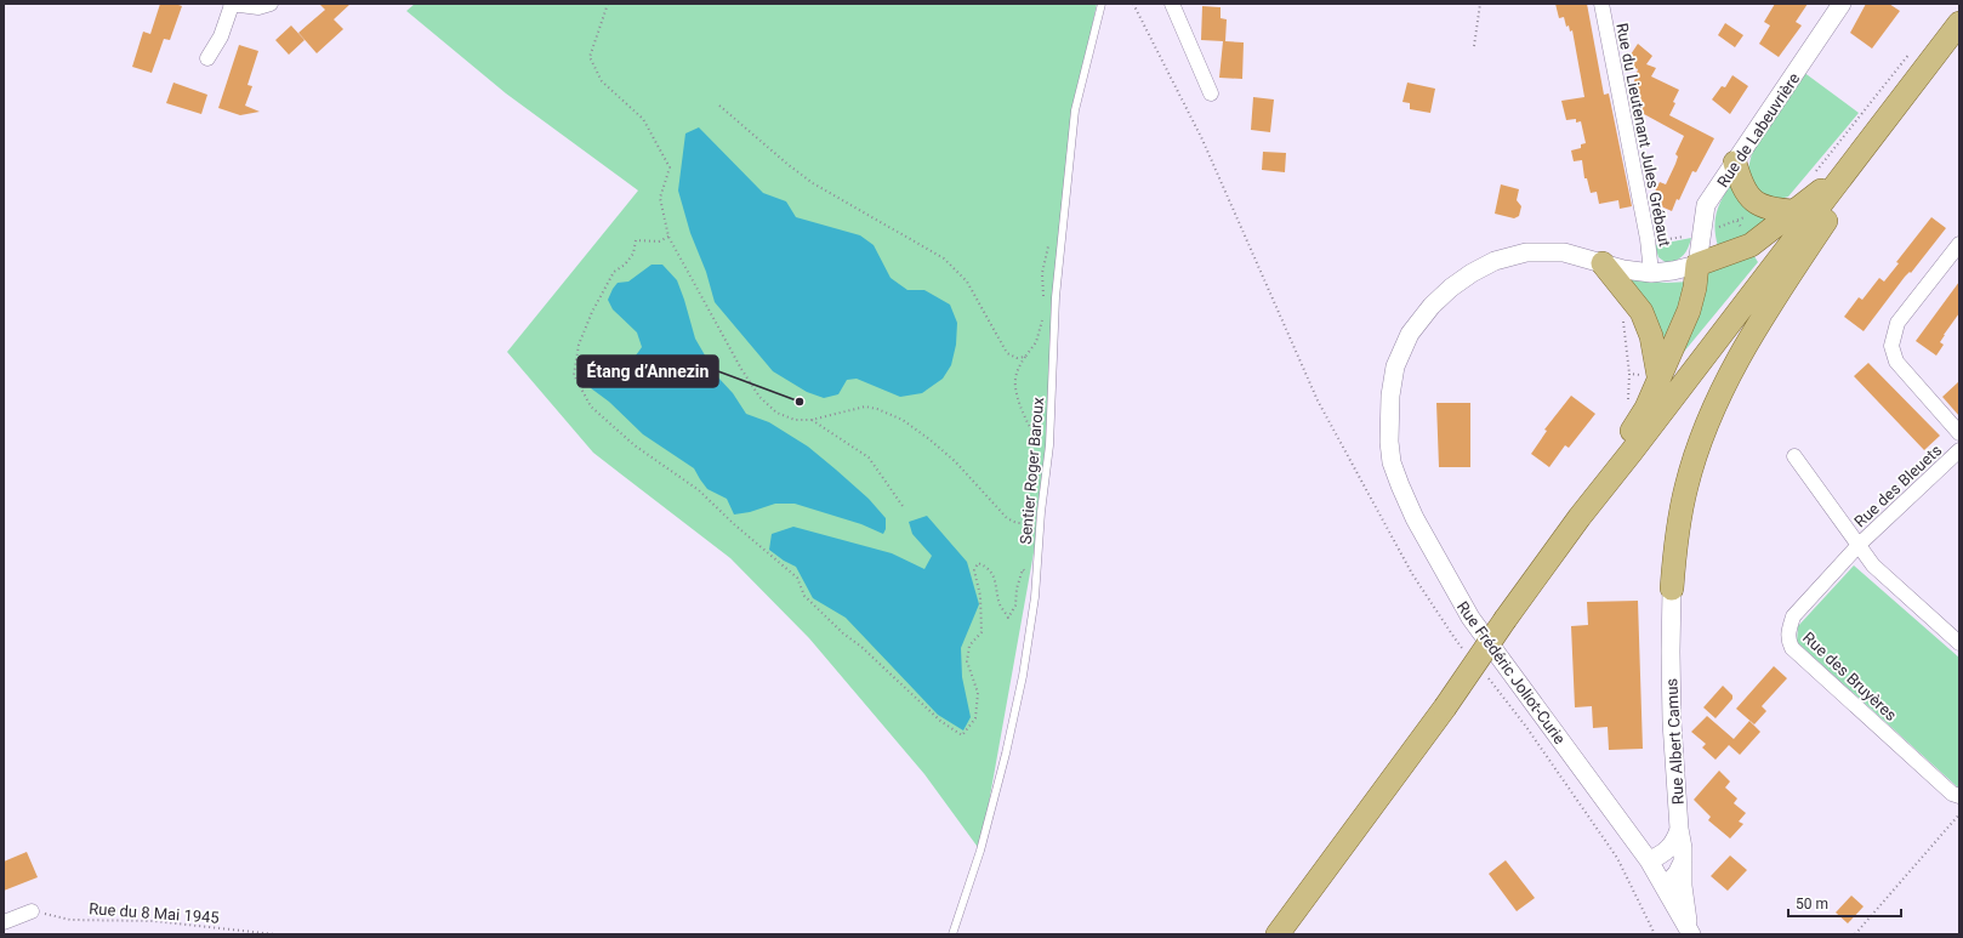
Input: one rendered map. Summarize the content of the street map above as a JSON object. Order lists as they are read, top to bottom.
{
  "streets": {
    "street": [
      "Rue de Labeuvrière",
      "Rue du Lieutenant Jules Grébaut",
      "Rue des Bleuets",
      "Rue Frédéric Joliot-Curie",
      "Rue des Bruyères",
      "Rue Albert Camus"
    ],
    "lane": ["Sentier Roger Baroux"],
    "path": ["Rue du 8 Mai 1945"]
  },
  "crossings": [
    ["Rue de Labeuvrière", "Rue Frédéric Joliot-Curie"],
    ["Rue du Lieutenant Jules Grébaut", "Rue Frédéric Joliot-Curie"],
    ["Rue des Bleuets", "Rue des Bruyères"],
    ["Rue Frédéric Joliot-Curie", "Rue Albert Camus"]
  ],
  "places": ["Étang d’Annezin"],
  "scale_bar": "50 m"
}
